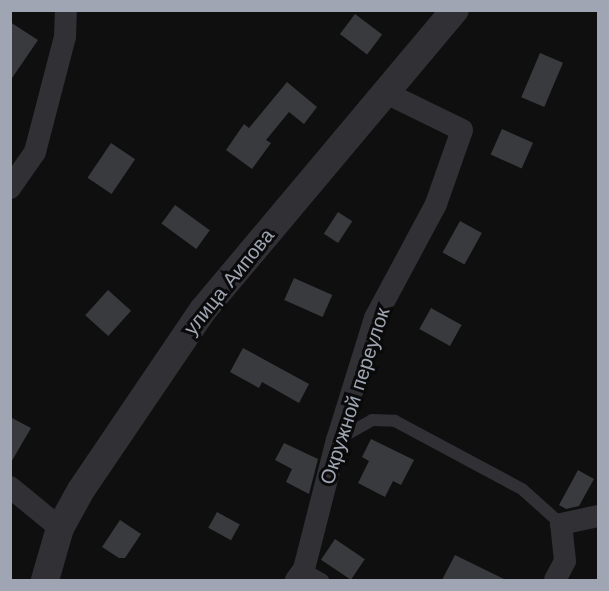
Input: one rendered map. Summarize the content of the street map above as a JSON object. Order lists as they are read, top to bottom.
{
  "streets": {
    "street": ["улица Аипова", "Окружной переулок"]
  },
  "crossings": [
    ["улица Аипова", "Окружной переулок"]
  ]
}
